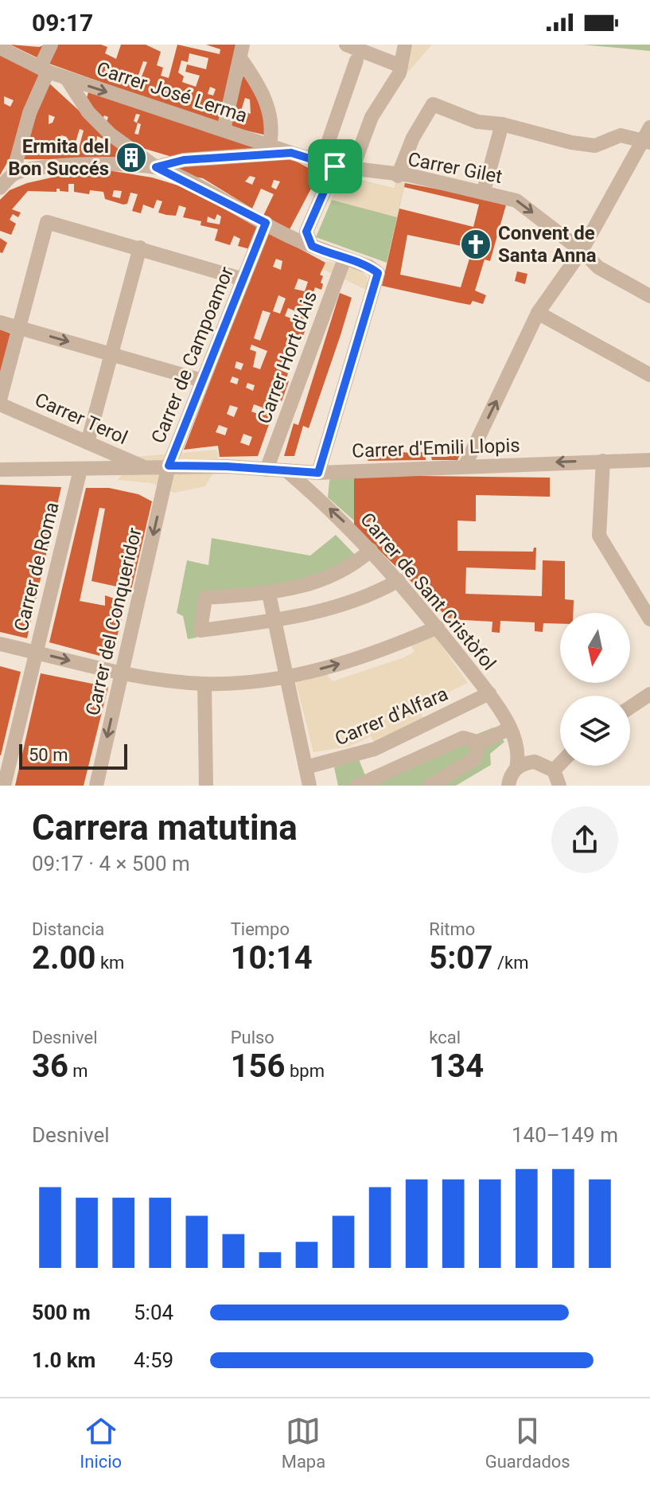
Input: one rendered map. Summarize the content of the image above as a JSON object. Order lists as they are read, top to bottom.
{
  "streets": {
    "street": [
      "Carrer José Lerma",
      "Carrer Gilet",
      "Carrer de Campoamor",
      "Carrer Hort d'Ais",
      "Carrer Terol",
      "Carrer d'Emili Llopis",
      "Carrer de Roma",
      "Carrer de Sant Cristòfol",
      "Carrer del Conqueridor",
      "Carrer d'Alfara"
    ]
  },
  "crossings": [
    ["Carrer José Lerma", "Carrer Gilet"],
    ["Carrer de Campoamor", "Carrer d'Emili Llopis"],
    ["Carrer de Campoamor", "Carrer del Conqueridor"],
    ["Carrer Hort d'Ais", "Carrer d'Emili Llopis"],
    ["Carrer Terol", "Carrer d'Emili Llopis"],
    ["Carrer d'Emili Llopis", "Carrer de Roma"],
    ["Carrer d'Emili Llopis", "Carrer de Sant Cristòfol"],
    ["Carrer d'Emili Llopis", "Carrer del Conqueridor"],
    ["Carrer de Sant Cristòfol", "Carrer d'Alfara"]
  ],
  "places": {
    "building": ["Ermita del Bon Succés"],
    "church": ["Convent de Santa Anna"]
  },
  "scale_bar": "50 m",
  "north": "bottom",
  "page": {
    "status": "09:17",
    "scale": "50 m",
    "heading": ["Carrera matutina", "09:17 · 4 × 500 m"],
    "stats": [
      ["Distancia", "2.00 km"],
      ["Tiempo", "10:14"],
      ["Ritmo", "5:07 /km"],
      ["Desnivel", "36 m"],
      ["Pulso", "156 bpm"],
      ["kcal", "134"]
    ],
    "chart": ["Desnivel", "140–149 m"],
    "list": [
      {
        "name": "500 m",
        "note": "5:04"
      },
      {
        "name": "1.0 km",
        "note": "4:59"
      }
    ],
    "tabs": ["Inicio", "Mapa", "Guardados"]
  }
}
